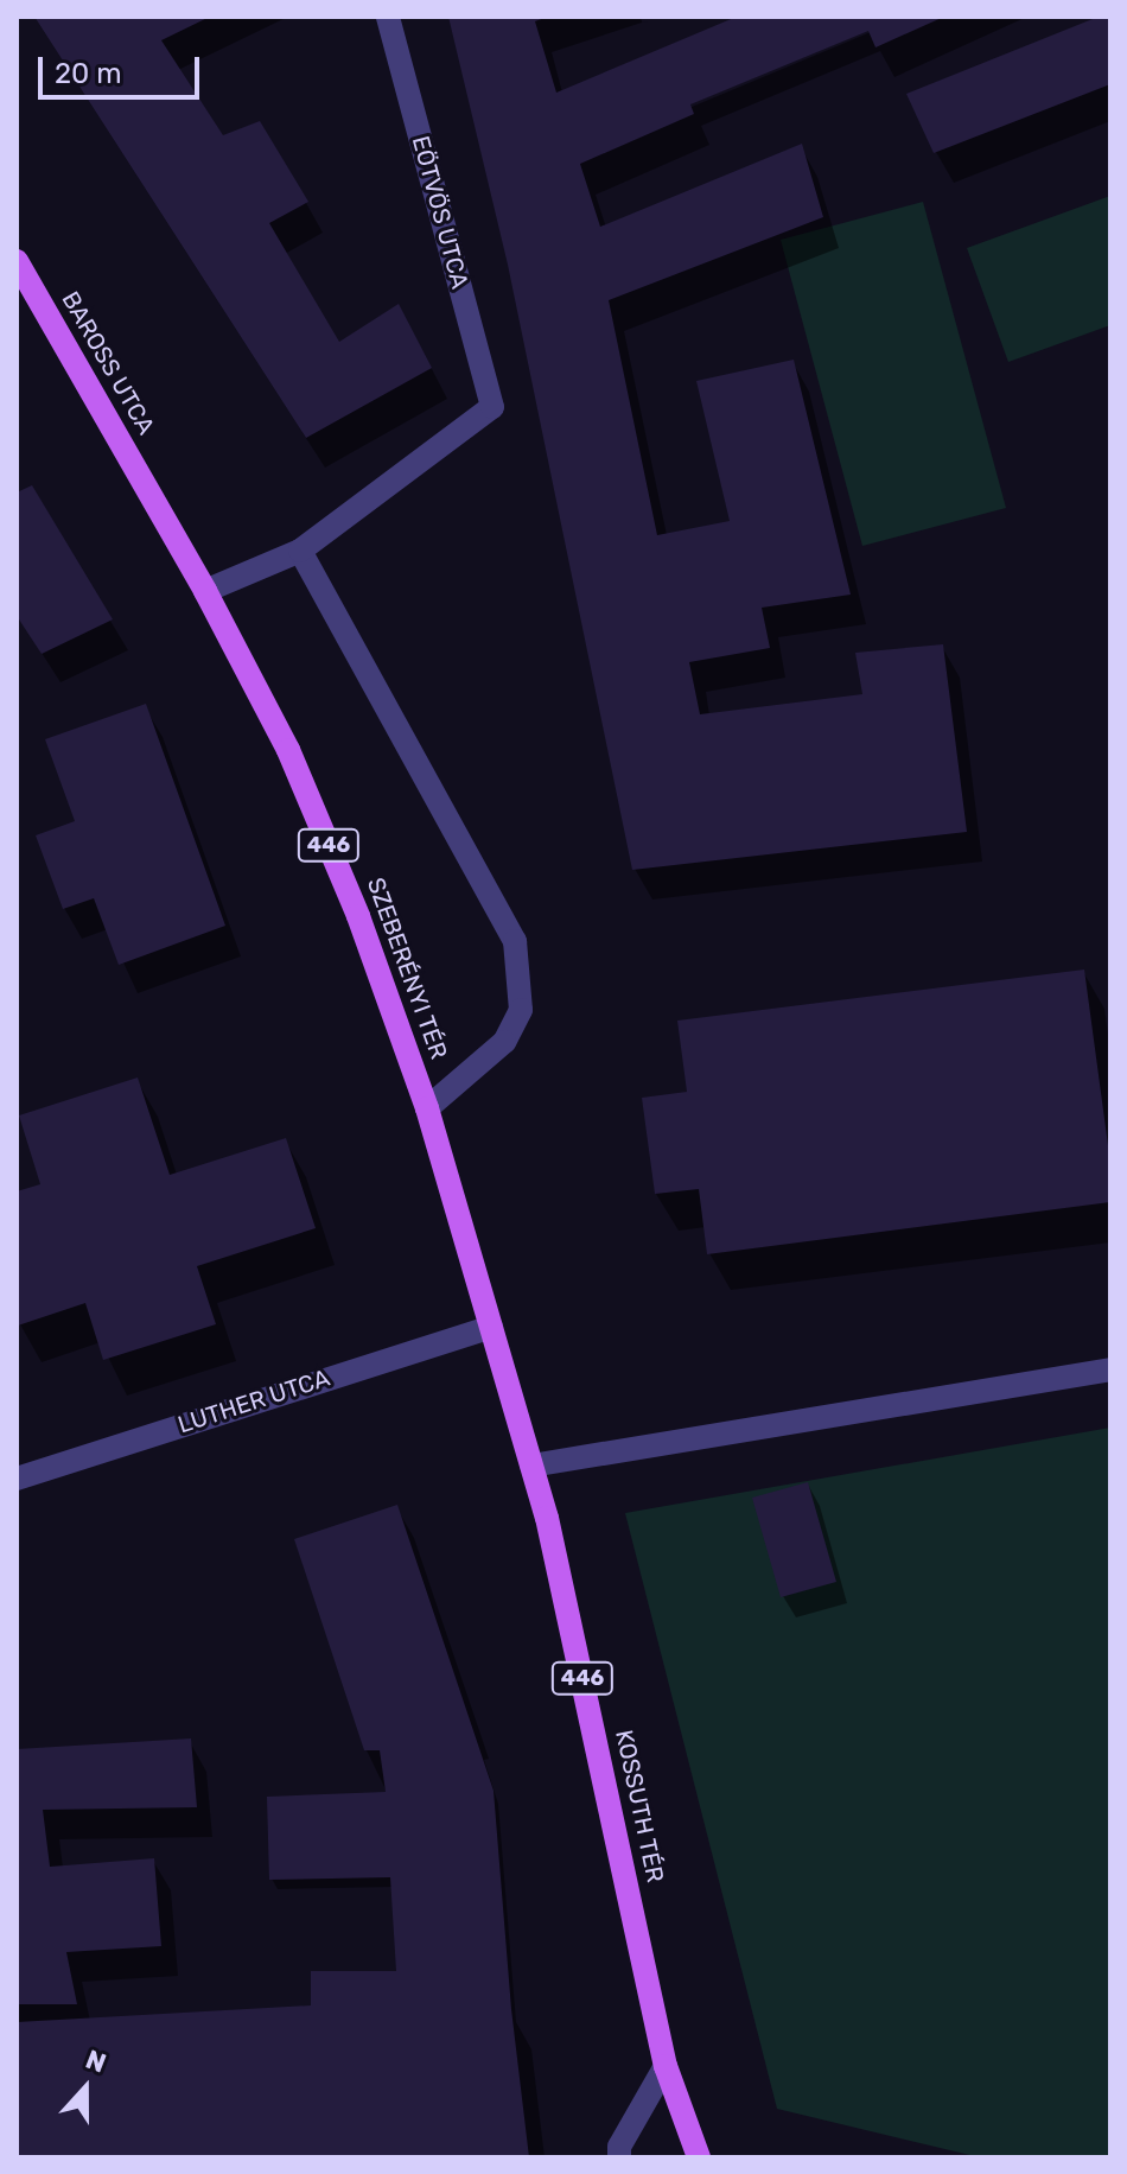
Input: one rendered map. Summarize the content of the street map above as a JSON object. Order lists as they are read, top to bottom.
{
  "streets": {
    "main road": [
      "BAROSS UTCA",
      "446",
      "SZEBERÉNYI TÉR",
      "KOSSUTH TÉR"
    ],
    "street": ["EÖTVÖS UTCA", "LUTHER UTCA"]
  },
  "crossings": [
    ["BAROSS UTCA", "SZEBERÉNYI TÉR"],
    ["SZEBERÉNYI TÉR", "LUTHER UTCA"],
    ["SZEBERÉNYI TÉR", "KOSSUTH TÉR"],
    ["LUTHER UTCA", "KOSSUTH TÉR"]
  ],
  "scale_bar": "20 m",
  "north": "top"
}
